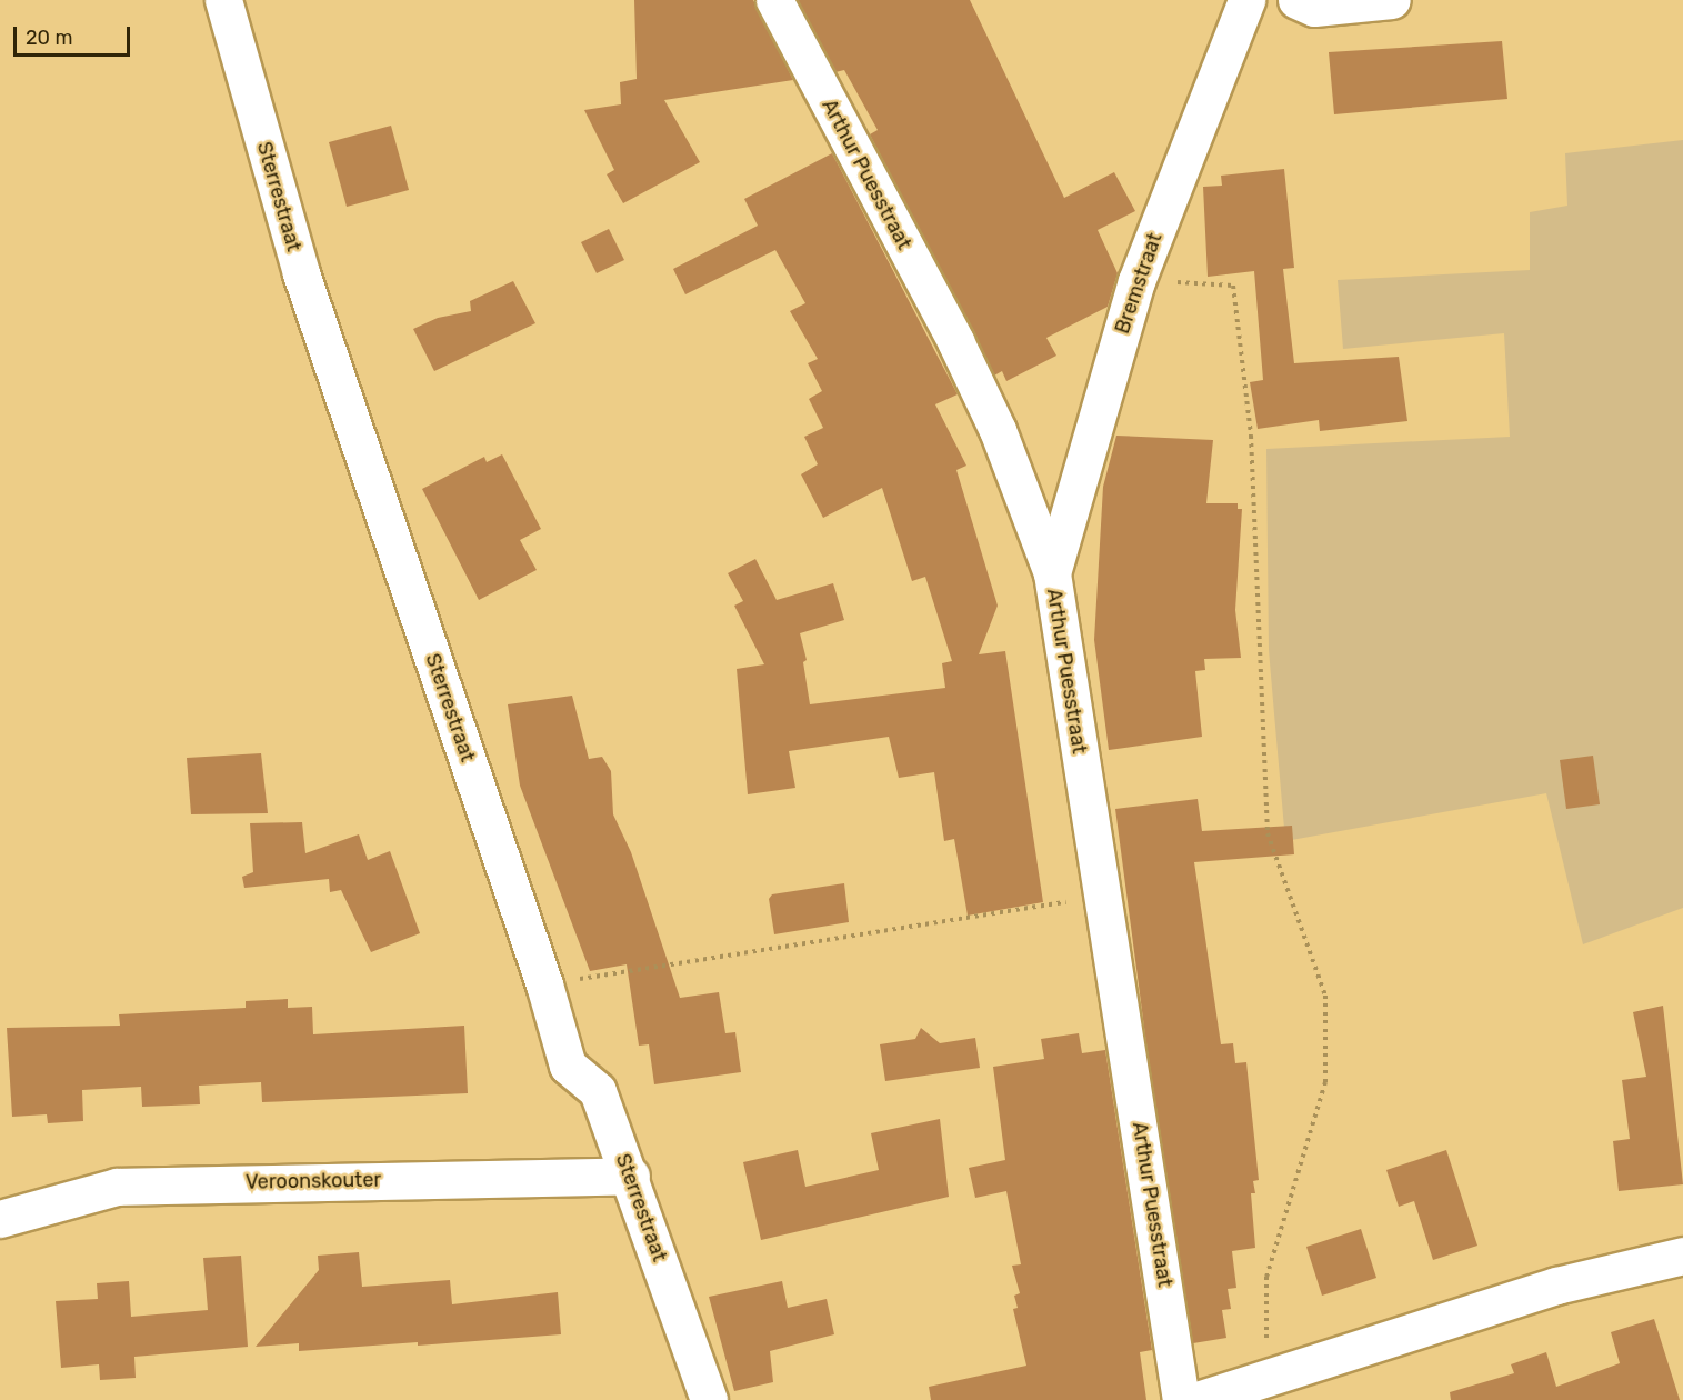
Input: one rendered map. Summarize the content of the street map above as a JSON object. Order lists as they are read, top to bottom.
{
  "streets": {
    "street": [
      "Arthur Puesstraat",
      "Sterrestraat",
      "Bremstraat",
      "Veroonskouter"
    ]
  },
  "crossings": [
    ["Arthur Puesstraat", "Bremstraat"],
    ["Sterrestraat", "Veroonskouter"]
  ],
  "scale_bar": "20 m"
}
